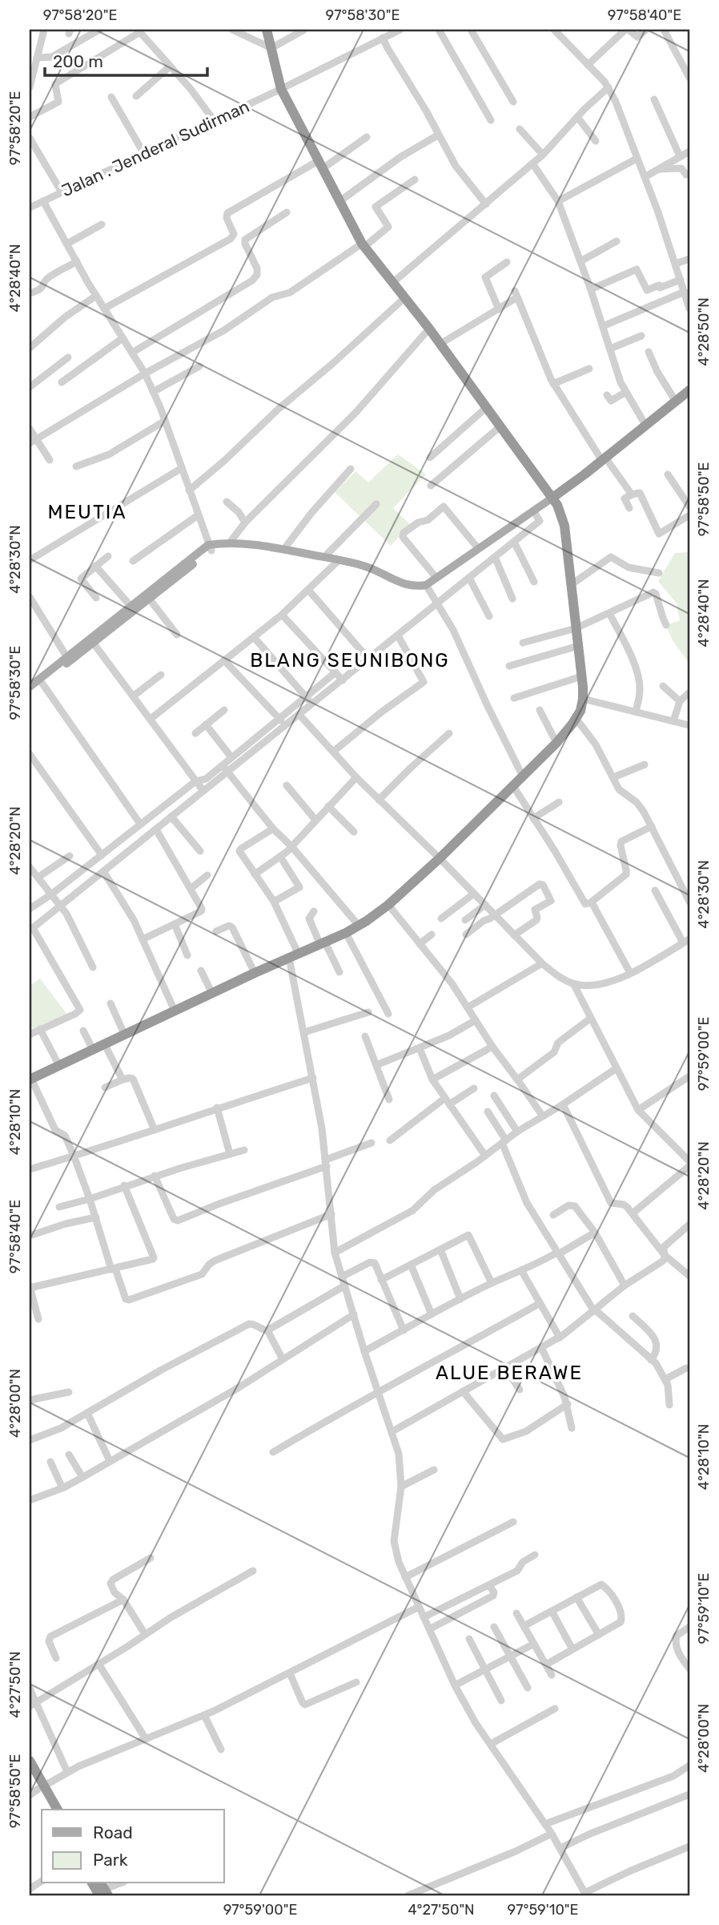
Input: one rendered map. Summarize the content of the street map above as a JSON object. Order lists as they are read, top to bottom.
{
  "streets": {
    "street": ["Jalan . Jenderal Sudirman"]
  },
  "districts": ["MEUTIA", "BLANG SEUNIBONG", "ALUE BERAWE"],
  "legend": ["Road", "Park"],
  "scale_bar": "200 m",
  "coordinates": [
    "97°58'20\"E",
    "97°58'30\"E",
    "97°58'40\"E",
    "4°28'40\"N",
    "4°28'50\"N",
    "97°58'50\"E",
    "4°28'30\"N",
    "4°28'20\"N",
    "97°59'00\"E",
    "4°28'10\"N",
    "4°28'00\"N",
    "97°59'10\"E",
    "4°27'50\"N"
  ]
}
